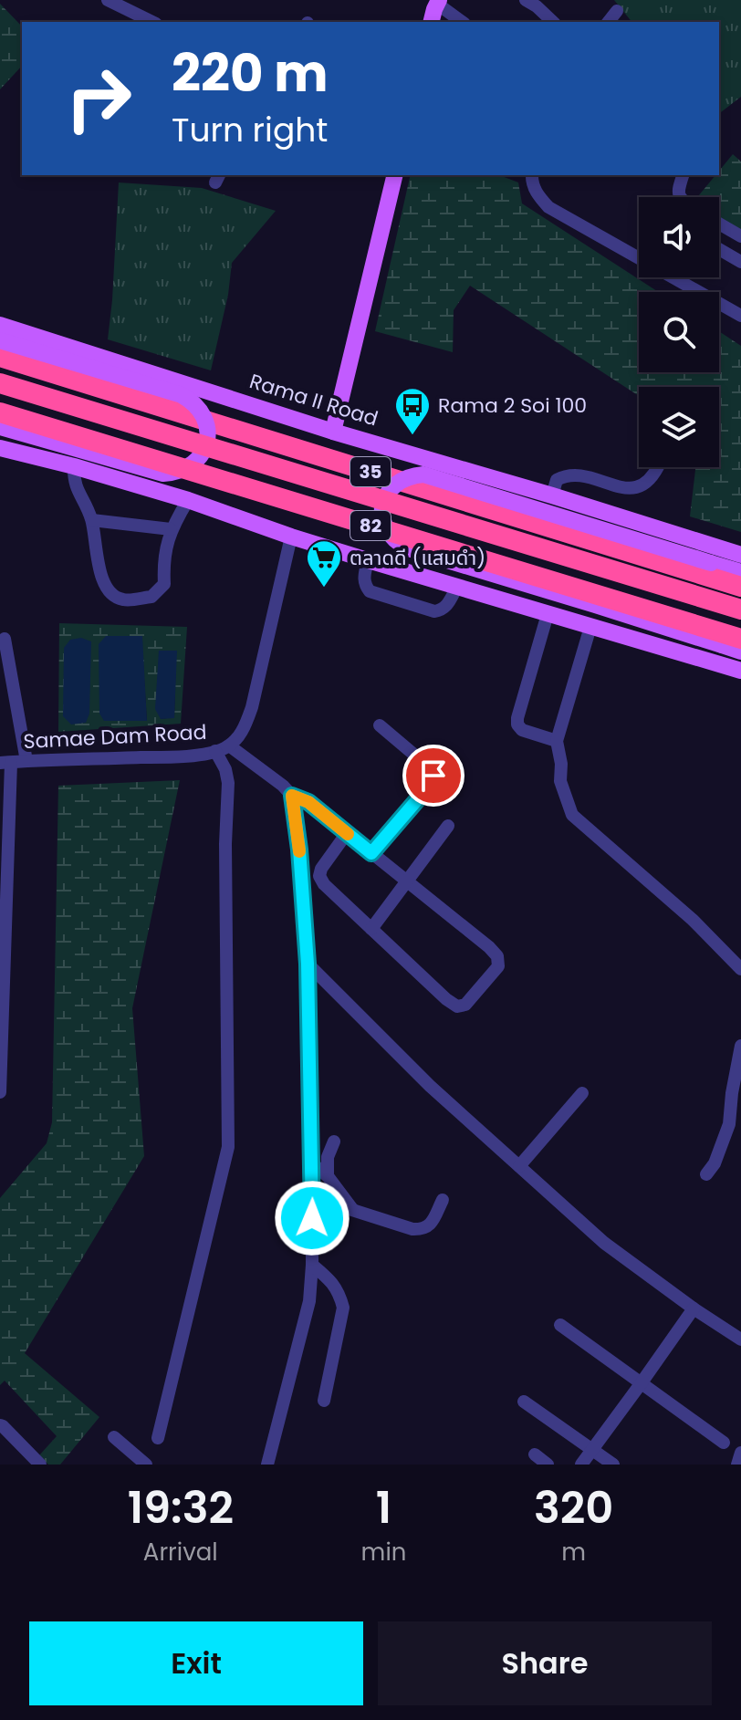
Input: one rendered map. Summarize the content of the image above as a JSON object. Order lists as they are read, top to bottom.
{
  "streets": {
    "highway": ["35", "82"],
    "main road": ["Rama II Road"],
    "street": ["Samae Dam Road"]
  },
  "places": {
    "bus stop": ["Rama 2 Soi 100"],
    "supermarket": ["ตลาดดี (แสมดำ)"]
  },
  "page": {
    "turn": ["220 m", "Turn right"],
    "eta": [
      "19:32",
      "Arrival",
      "1",
      "min",
      "320",
      "m"
    ],
    "buttons": ["Exit", "Share"]
  }
}
